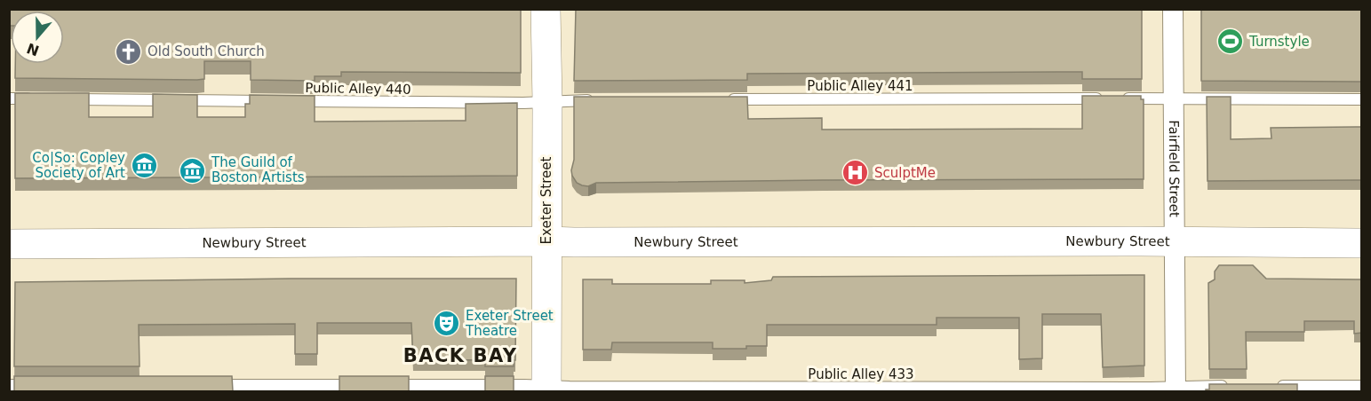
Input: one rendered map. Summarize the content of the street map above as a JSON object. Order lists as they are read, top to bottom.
{
  "streets": {
    "main road": ["Exeter Street", "Newbury Street"],
    "street": ["Fairfield Street"],
    "lane": ["Public Alley 441", "Public Alley 440", "Public Alley 433"]
  },
  "crossings": [
    ["Public Alley 441", "Fairfield Street"],
    ["Public Alley 440", "Exeter Street"],
    ["Fairfield Street", "Newbury Street"],
    ["Fairfield Street", "Public Alley 433"],
    ["Exeter Street", "Newbury Street"],
    ["Exeter Street", "Public Alley 433"]
  ],
  "districts": ["BACK BAY"],
  "places": {
    "sports": ["Turnstyle"],
    "church": ["Old South Church"],
    "museum": ["Co|So: Copley Society of Art", "The Guild of Boston Artists"],
    "hospital": ["SculptMe"],
    "theatre": ["Exeter Street Theatre"]
  },
  "north": "bottom"
}
